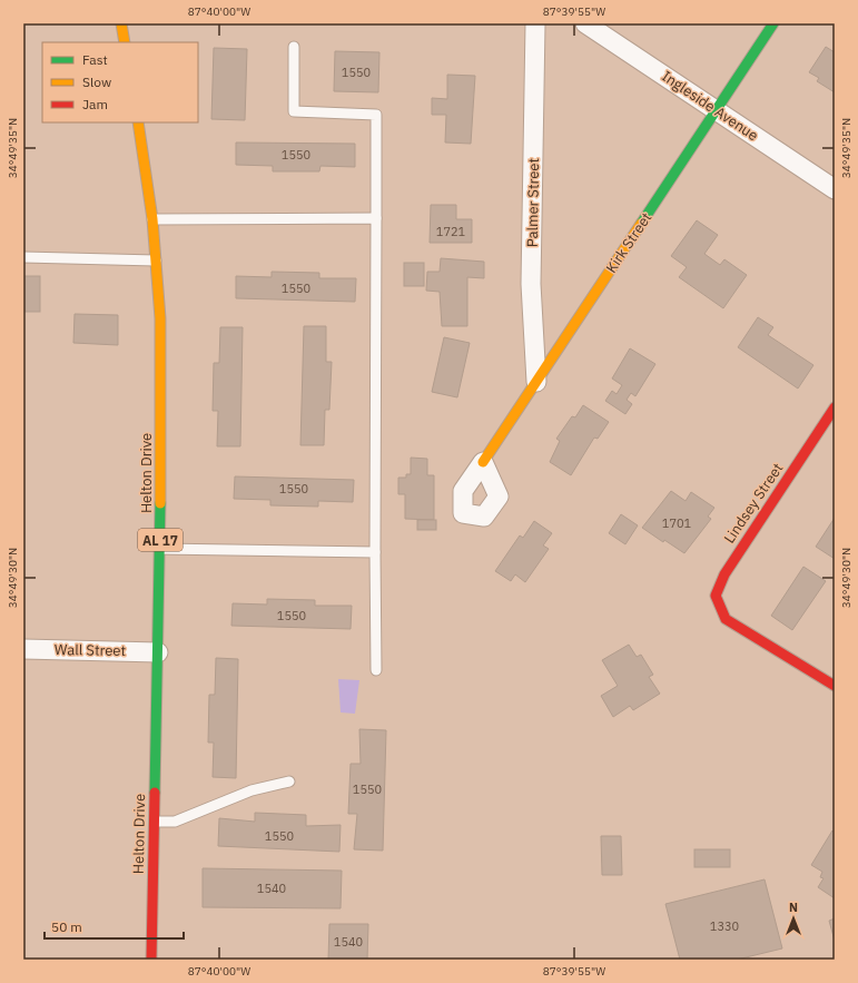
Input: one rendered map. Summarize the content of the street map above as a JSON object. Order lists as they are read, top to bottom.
{
  "streets": {
    "street": [
      "Ingleside Avenue",
      "Palmer Street",
      "Kirk Street",
      "Helton Drive",
      "Lindsey Street",
      "AL 17",
      "Wall Street"
    ]
  },
  "crossings": [
    ["Ingleside Avenue", "Kirk Street"],
    ["Palmer Street", "Kirk Street"],
    ["Helton Drive", "Wall Street"]
  ],
  "house_numbers": [
    "1550",
    "1550",
    "1721",
    "1550",
    "1550",
    "1701",
    "1550",
    "1550",
    "1550",
    "1540",
    "1330",
    "1540"
  ],
  "legend": ["Fast", "Slow", "Jam"],
  "scale_bar": "50 m",
  "north": "top",
  "coordinates": [
    "87°40'00\"W",
    "87°39'55\"W",
    "34°49'35\"N",
    "34°49'30\"N"
  ]
}
